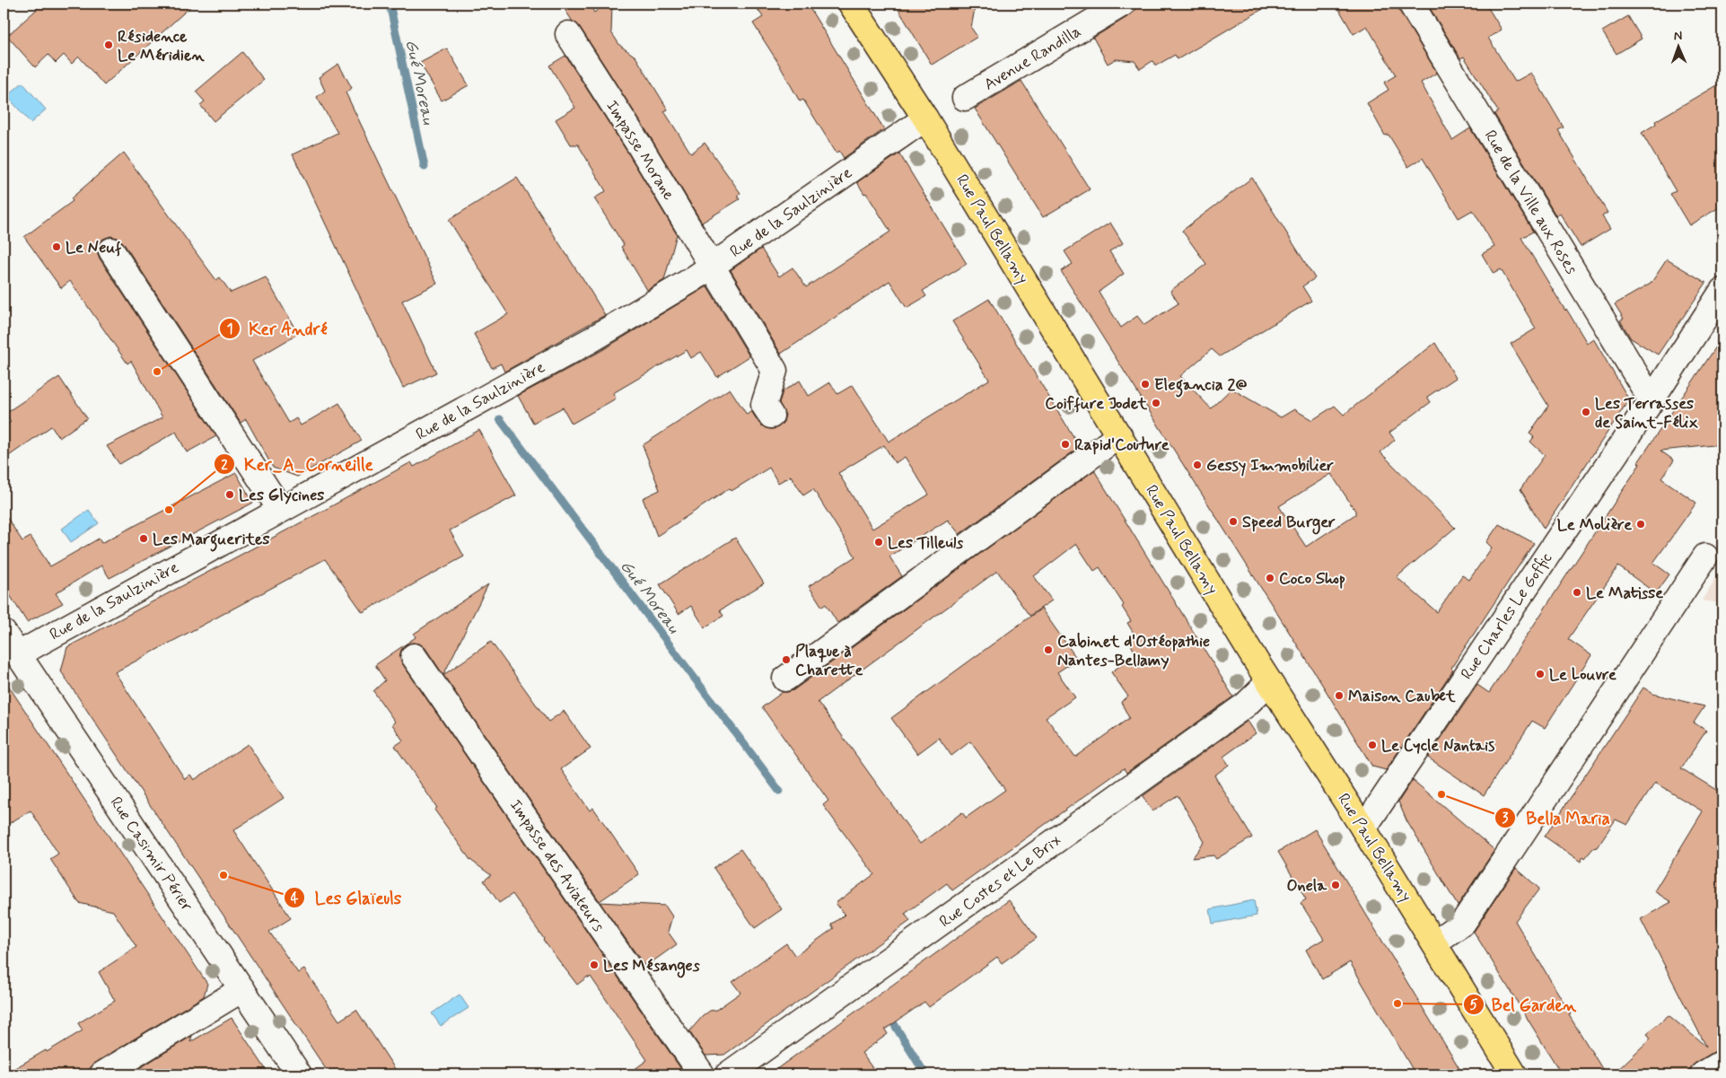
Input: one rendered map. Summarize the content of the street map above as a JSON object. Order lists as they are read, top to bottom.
{
  "streets": {
    "main road": ["Rue Paul Bellamy"],
    "street": [
      "Avenue Randilla",
      "Impasse Morane",
      "Rue de la Ville aux Roses",
      "Rue de la Saulzinière",
      "Rue Charles Le Goffic",
      "Rue Casimir Périer",
      "Impasse des Aviateurs",
      "Rue Costes et Le Brix"
    ]
  },
  "crossings": [
    ["Impasse Morane", "Rue de la Saulzinière"],
    ["Rue de la Ville aux Roses", "Rue Charles Le Goffic"],
    ["Rue de la Saulzinière", "Rue Paul Bellamy"],
    ["Rue de la Saulzinière", "Rue Casimir Périer"],
    ["Rue Paul Bellamy", "Rue Charles Le Goffic"],
    ["Rue Paul Bellamy", "Rue Costes et Le Brix"]
  ],
  "water": ["Gué Moreau"],
  "places": [
    "Résidence Le Méridien",
    "Le Neuf",
    "Ker André",
    "Elegancia 2@",
    "Coiffure Jodet",
    "Les Terrasses de Saint-Félix",
    "Rapid'Couture",
    "Gessy Immobilier",
    "Les Glycines",
    "Ker_A_Corneille",
    "Speed Burger",
    "Le Molière",
    "Les Marguerites",
    "Les Tilleuls",
    "Coco Shop",
    "Le Matisse",
    "Cabinet d'Ostéopathie Nantes-Bellamy",
    "Plaque à Charette",
    "Le Louvre",
    "Maison Caubet",
    "Le Cycle Nantais",
    "Bella Maria",
    "Les Glaïeuls",
    "Onela",
    "Les Mésanges",
    "Bel Garden"
  ],
  "north": "top"
}
